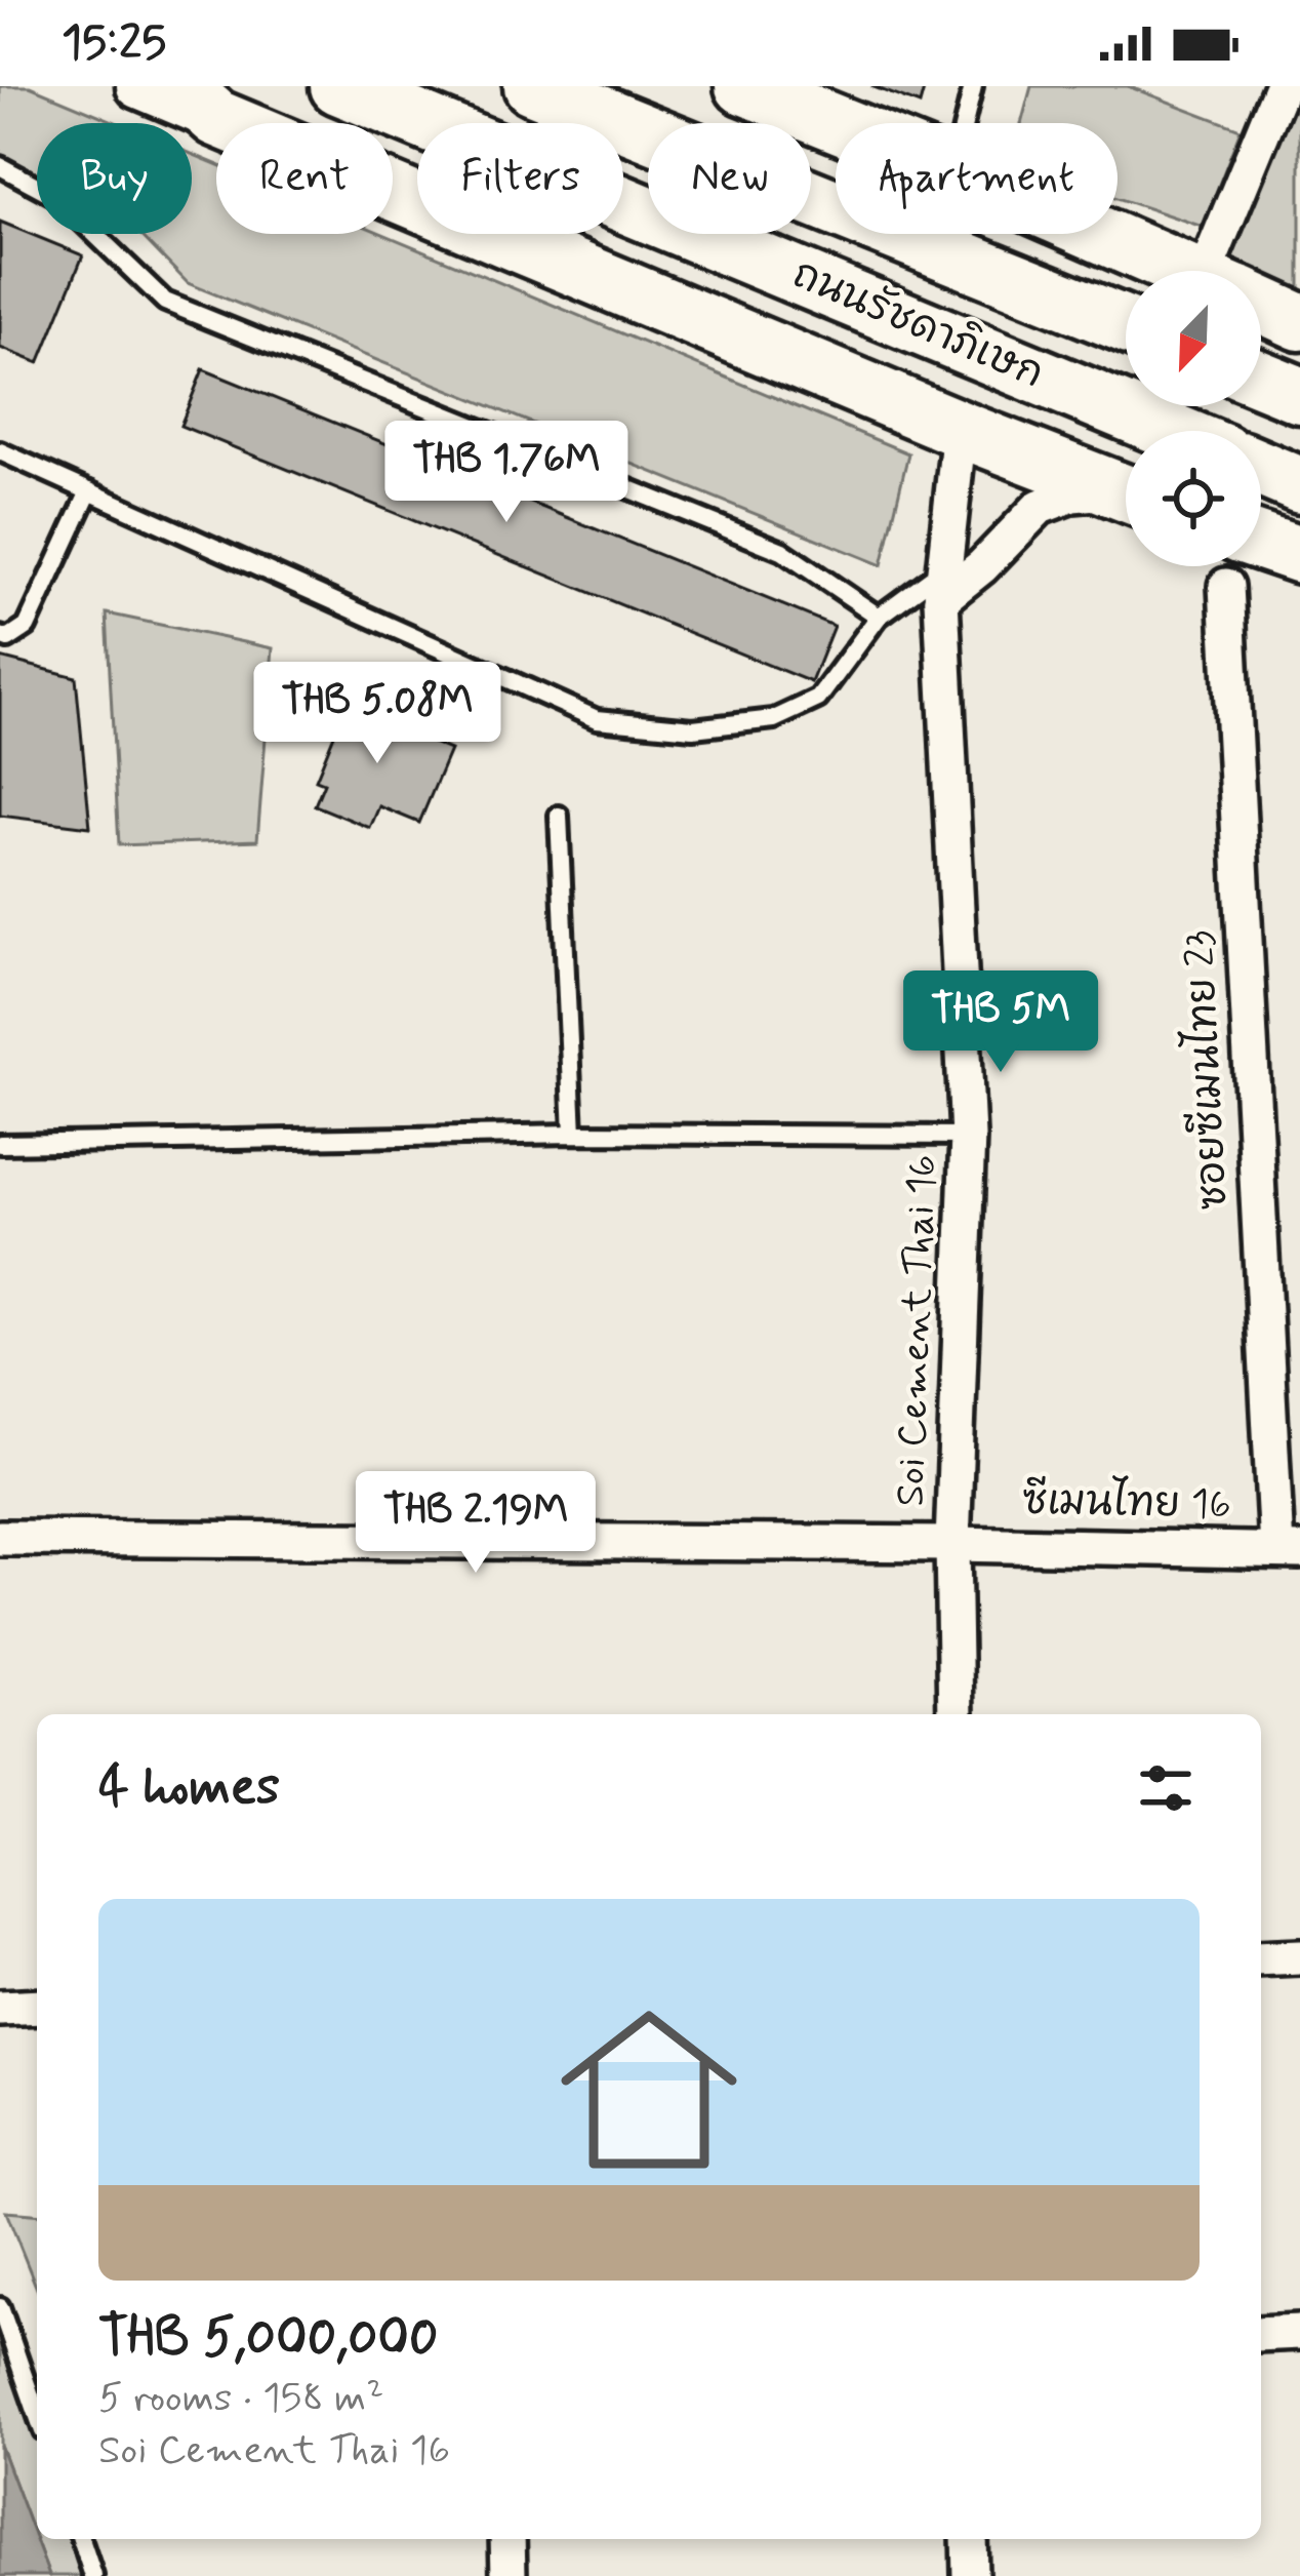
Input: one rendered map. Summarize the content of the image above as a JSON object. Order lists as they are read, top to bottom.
{
  "streets": {
    "main road": ["ถนนรัชดาภิเษก"],
    "street": ["ซอยซีเมนไทย 23", "Soi Cement Thai 16", "ซีเมนไทย 16"]
  },
  "crossings": [
    ["ซอยซีเมนไทย 23", "ซีเมนไทย 16"],
    ["Soi Cement Thai 16", "ซีเมนไทย 16"]
  ],
  "north": "bottom left",
  "page": {
    "status": "15:25",
    "chip": [
      "Buy",
      "Rent",
      "Filters",
      "New",
      "Apartment"
    ],
    "price": [
      "THB 1.76M",
      "THB 5.08M",
      "THB 5M",
      "THB 2.19M"
    ],
    "heading": "4 homes",
    "list": [
      {
        "name": "THB 5,000,000",
        "note": "5 rooms · 158 m² · Soi Cement Thai 16"
      }
    ]
  }
}
